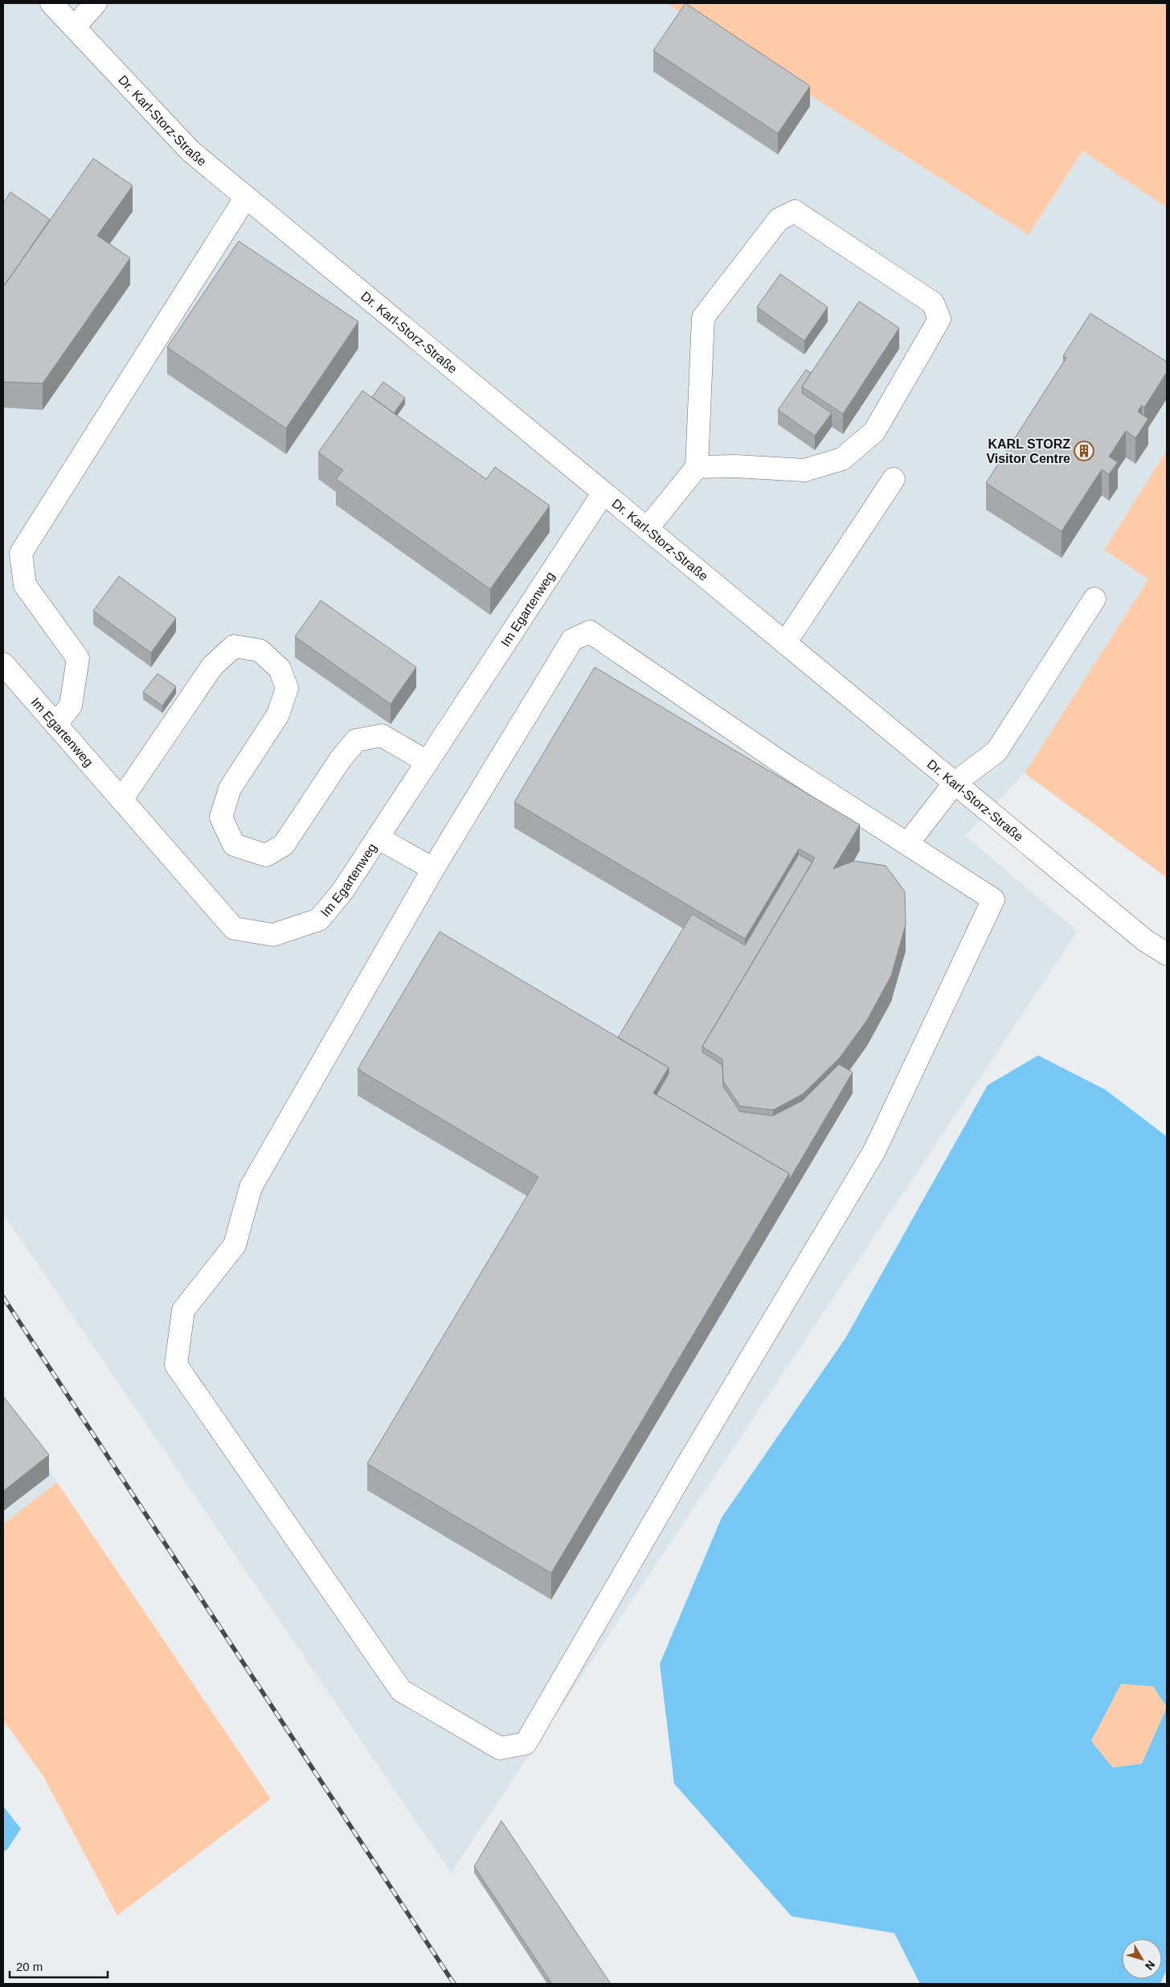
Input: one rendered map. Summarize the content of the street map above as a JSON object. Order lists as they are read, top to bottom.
{
  "streets": {
    "street": ["Dr. Karl-Storz-Straße", "Im Egartenweg"]
  },
  "crossings": [
    ["Dr. Karl-Storz-Straße", "Im Egartenweg"]
  ],
  "places": {
    "building": ["KARL STORZ Visitor Centre"]
  },
  "scale_bar": "20 m",
  "north": "bottom right"
}
